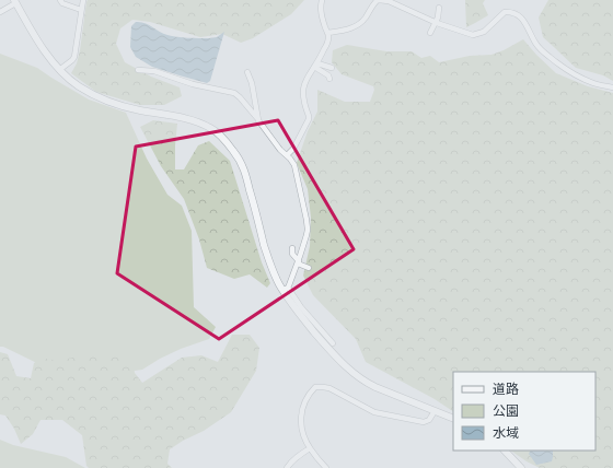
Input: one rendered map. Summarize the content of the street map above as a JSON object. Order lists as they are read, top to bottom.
{
  "legend": ["道路", "公園", "水域"]
}
